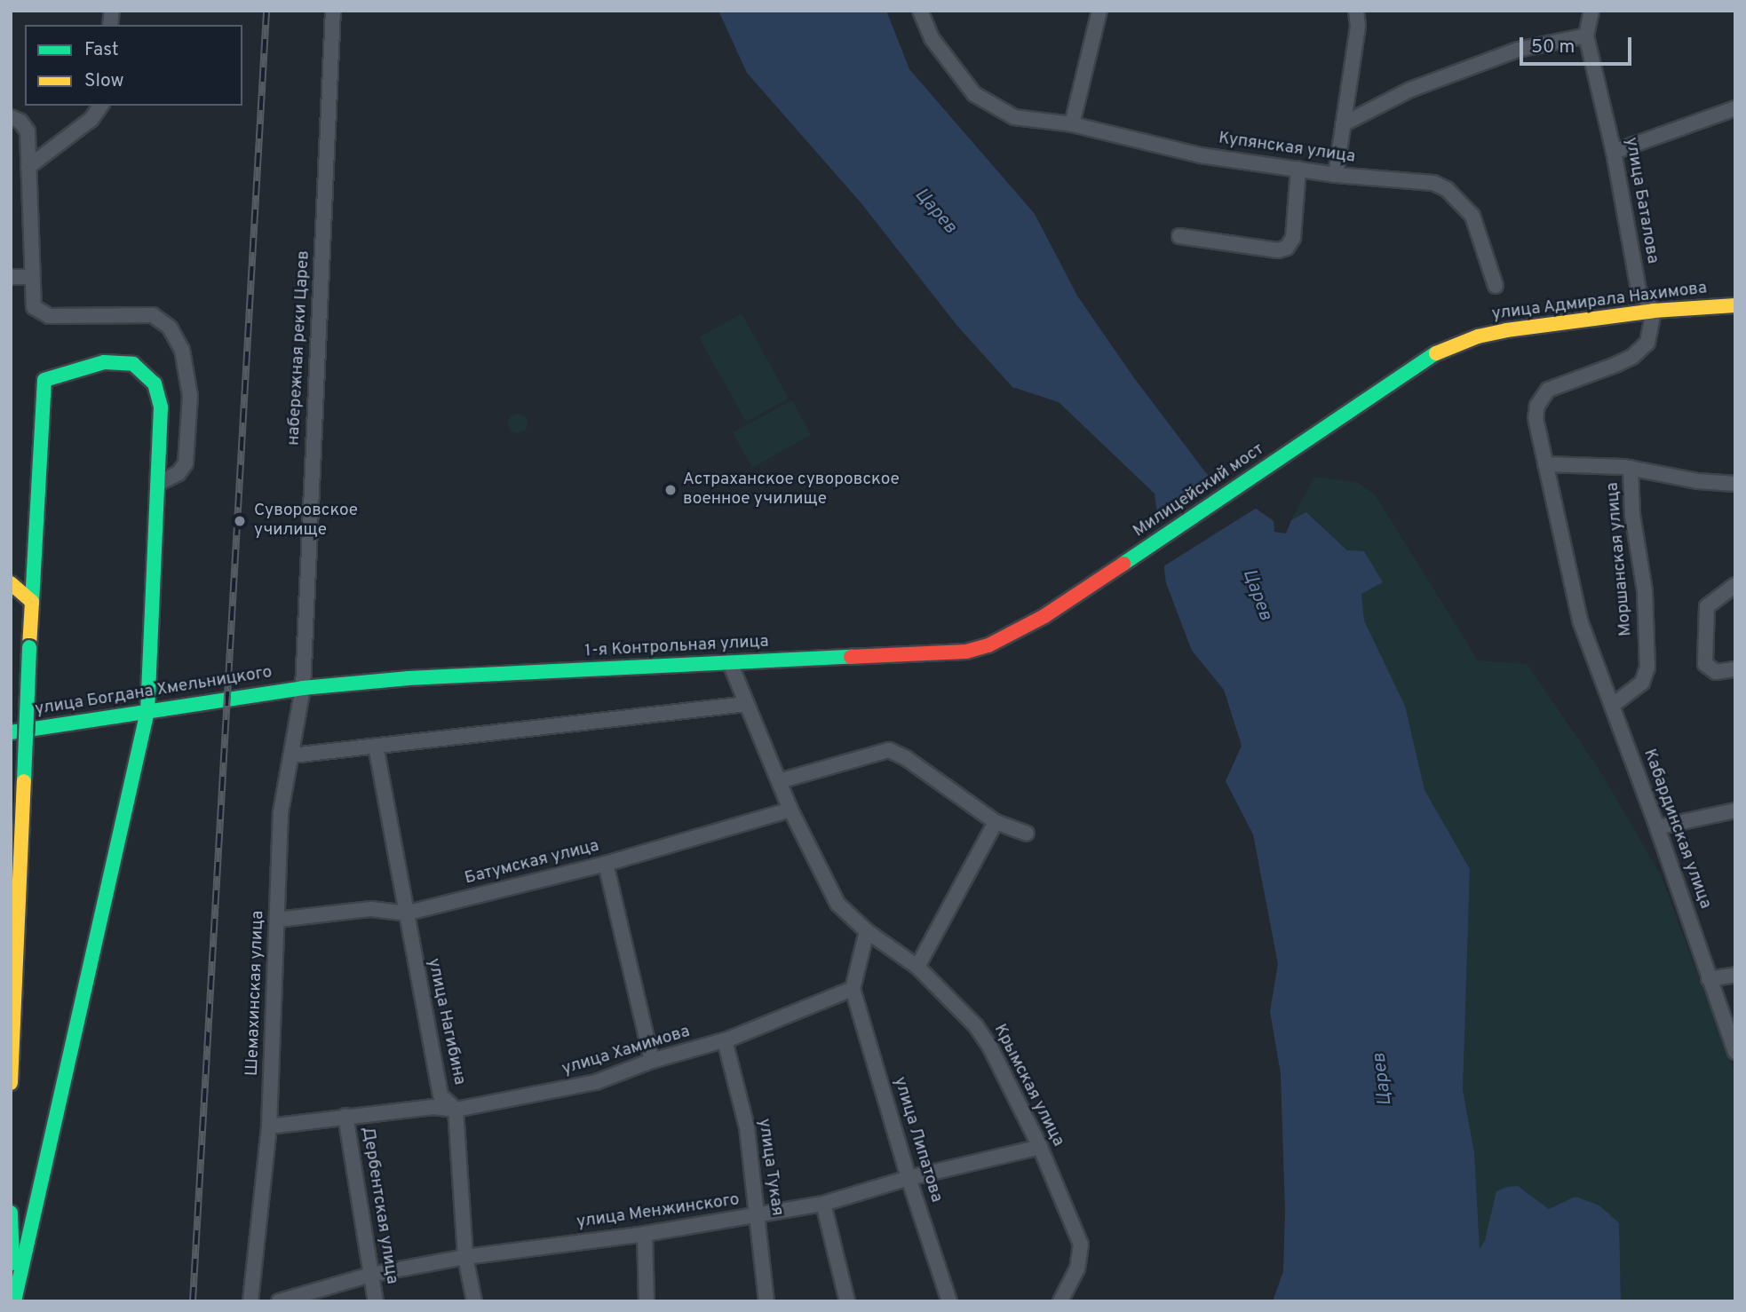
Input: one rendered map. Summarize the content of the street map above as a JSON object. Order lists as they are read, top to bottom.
{
  "streets": {
    "main road": [
      "улица Адмирала Нахимова",
      "Милицейский мост",
      "1-я Контрольная улица",
      "улица Богдана Хмельницкого"
    ],
    "street": [
      "Купянская улица",
      "улица Баталова",
      "набережная реки Царев",
      "Моршанская улица",
      "Кабардинская улица",
      "Батумская улица",
      "Шемахинская улица",
      "улица Нагибина",
      "улица Хамимова",
      "Крымская улица",
      "улица Липатова",
      "улица Тукая",
      "Дербентская улица",
      "улица Менжинского"
    ]
  },
  "crossings": [
    ["улица Баталова", "улица Адмирала Нахимова"],
    ["улица Адмирала Нахимова", "Милицейский мост"],
    ["набережная реки Царев", "1-я Контрольная улица"],
    ["набережная реки Царев", "улица Богдана Хмельницкого"],
    ["набережная реки Царев", "Шемахинская улица"],
    ["Милицейский мост", "1-я Контрольная улица"],
    ["Моршанская улица", "Кабардинская улица"],
    ["1-я Контрольная улица", "улица Богдана Хмельницкого"],
    ["1-я Контрольная улица", "Шемахинская улица"],
    ["1-я Контрольная улица", "Крымская улица"],
    ["улица Богдана Хмельницкого", "Шемахинская улица"],
    ["Батумская улица", "Шемахинская улица"],
    ["Батумская улица", "улица Нагибина"],
    ["Батумская улица", "Крымская улица"],
    ["Шемахинская улица", "улица Хамимова"],
    ["улица Нагибина", "улица Хамимова"],
    ["улица Нагибина", "улица Менжинского"],
    ["улица Хамимова", "улица Липатова"],
    ["улица Хамимова", "улица Тукая"],
    ["улица Хамимова", "Дербентская улица"],
    ["Крымская улица", "улица Менжинского"],
    ["улица Липатова", "улица Менжинского"],
    ["улица Тукая", "улица Менжинского"],
    ["Дербентская улица", "улица Менжинского"]
  ],
  "water": ["Царев"],
  "places": ["Астраханское суворовское военное училище", "Суворовское училище"],
  "legend": ["Fast", "Slow"],
  "scale_bar": "50 m"
}
